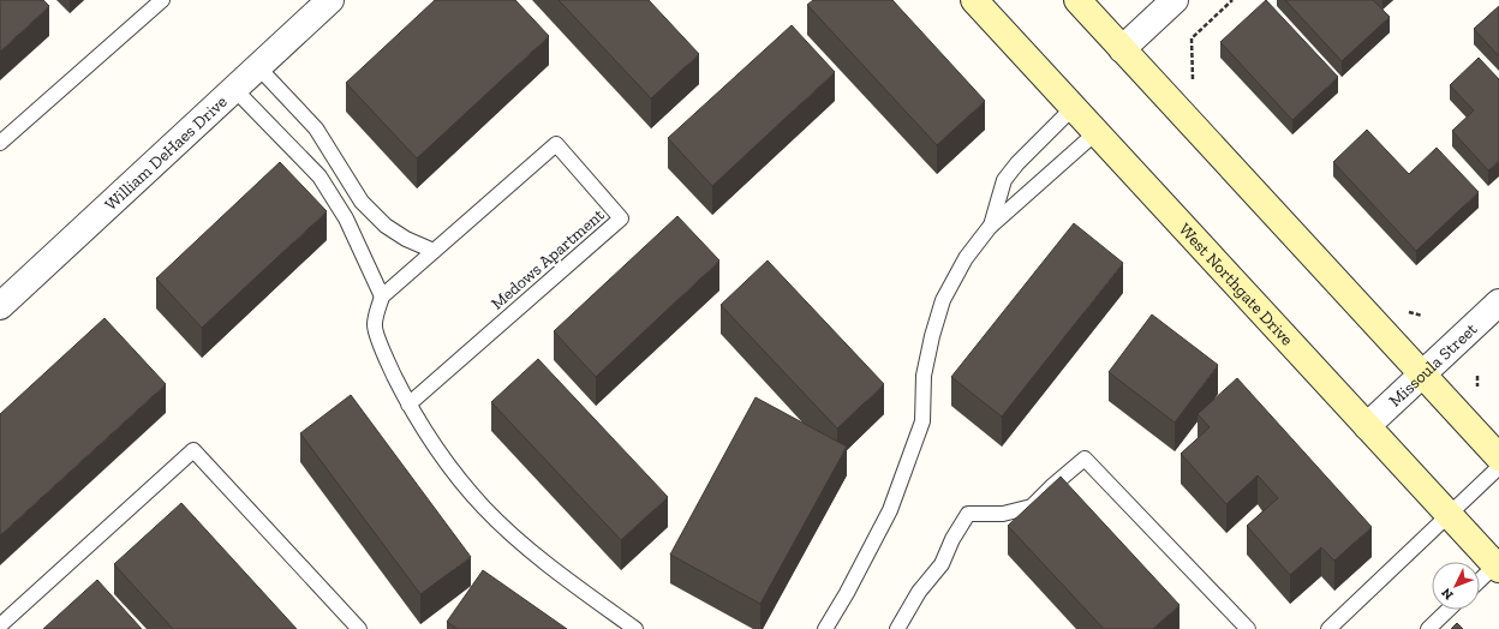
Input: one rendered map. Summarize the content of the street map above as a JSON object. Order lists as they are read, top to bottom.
{
  "streets": {
    "main road": ["West Northgate Drive"],
    "street": ["William DeHaes Drive", "Missoula Street"],
    "lane": ["Medows Apartment"]
  },
  "crossings": [
    ["West Northgate Drive", "Missoula Street"]
  ],
  "north": "bottom left"
}
